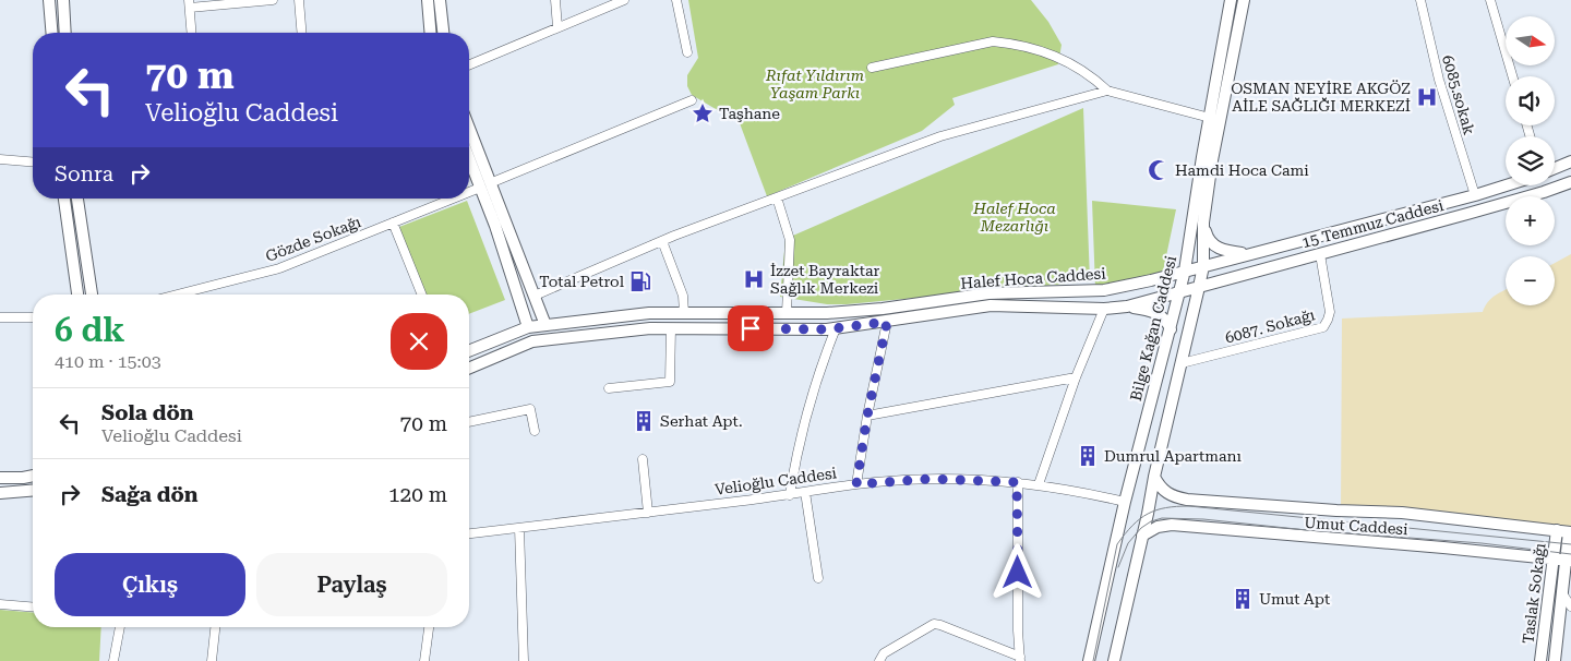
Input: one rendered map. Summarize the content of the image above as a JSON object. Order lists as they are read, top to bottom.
{
  "streets": {
    "street": [
      "6085.sokak",
      "15 Temmuz Caddesi",
      "Gözde Sokağı",
      "Halef Hoca Caddesi",
      "6087. Sokağı",
      "Bilge Kağan Caddesi",
      "Velioğlu Caddesi",
      "Umut Caddesi",
      "Taslak Sokağı"
    ]
  },
  "crossings": [
    ["6085.sokak", "15 Temmuz Caddesi"],
    ["15 Temmuz Caddesi", "Halef Hoca Caddesi"],
    ["15 Temmuz Caddesi", "6087. Sokağı"],
    ["15 Temmuz Caddesi", "Bilge Kağan Caddesi"],
    ["Halef Hoca Caddesi", "Bilge Kağan Caddesi"],
    ["Bilge Kağan Caddesi", "Velioğlu Caddesi"],
    ["Umut Caddesi", "Taslak Sokağı"]
  ],
  "parks": ["Rıfat Yıldırım Yaşam Parkı", "Halef Hoca Mezarlığı"],
  "places": {
    "hospital": ["OSMAN NEYİRE AKGÖZ AİLE SAĞLIĞI MERKEZİ", "İzzet Bayraktar Sağlık Merkezi"],
    "place": ["Taşhane"],
    "mosque": ["Hamdi Hoca Cami"],
    "fuel station": ["Total Petrol"],
    "building": ["Serhat Apt.", "Dumrul Apartmanı", "Umut Apt"]
  },
  "north": "right",
  "page": {
    "map_buttons": ["+", "−"],
    "turn": ["70 m", "Velioğlu Caddesi"],
    "then": "Sonra",
    "heading": ["6 dk", "410 m · 15:03"],
    "list": [
      {
        "name": "Sola dön",
        "note": "Velioğlu Caddesi",
        "value": "70 m"
      },
      {
        "name": "Sağa dön",
        "value": "120 m"
      }
    ],
    "buttons": ["Çıkış", "Paylaş"]
  }
}
